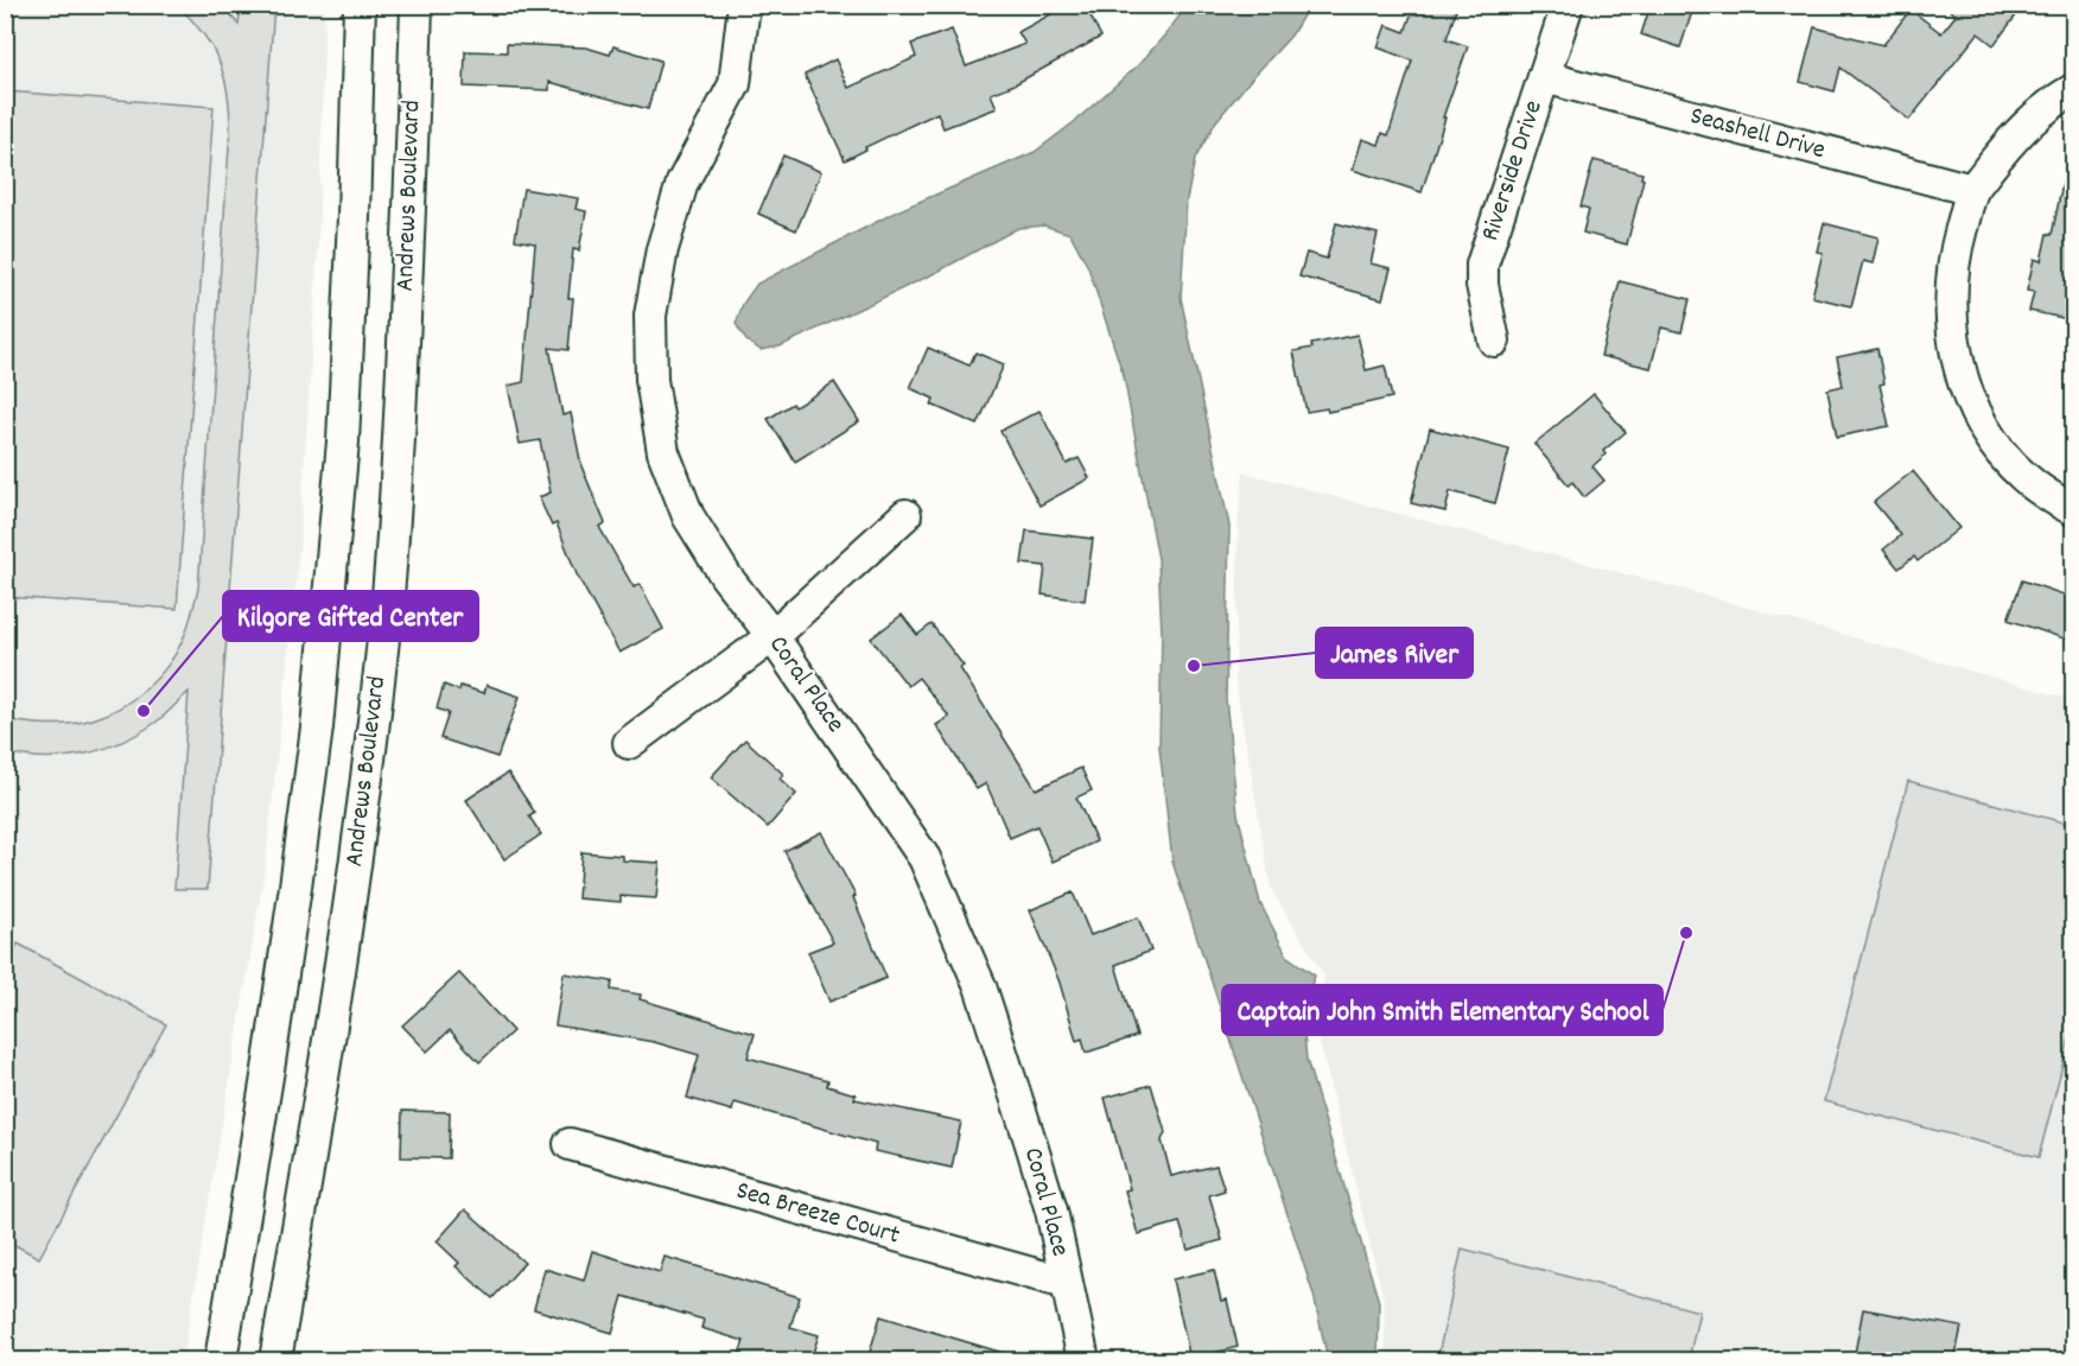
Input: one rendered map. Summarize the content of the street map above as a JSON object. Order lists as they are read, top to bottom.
{
  "streets": {
    "street": [
      "Seashell Drive",
      "Riverside Drive",
      "Andrews Boulevard",
      "Coral Place",
      "Sea Breeze Court"
    ]
  },
  "crossings": [
    ["Seashell Drive", "Riverside Drive"],
    ["Coral Place", "Sea Breeze Court"]
  ],
  "places": ["James River", "Kilgore Gifted Center", "Captain John Smith Elementary School"]
}
